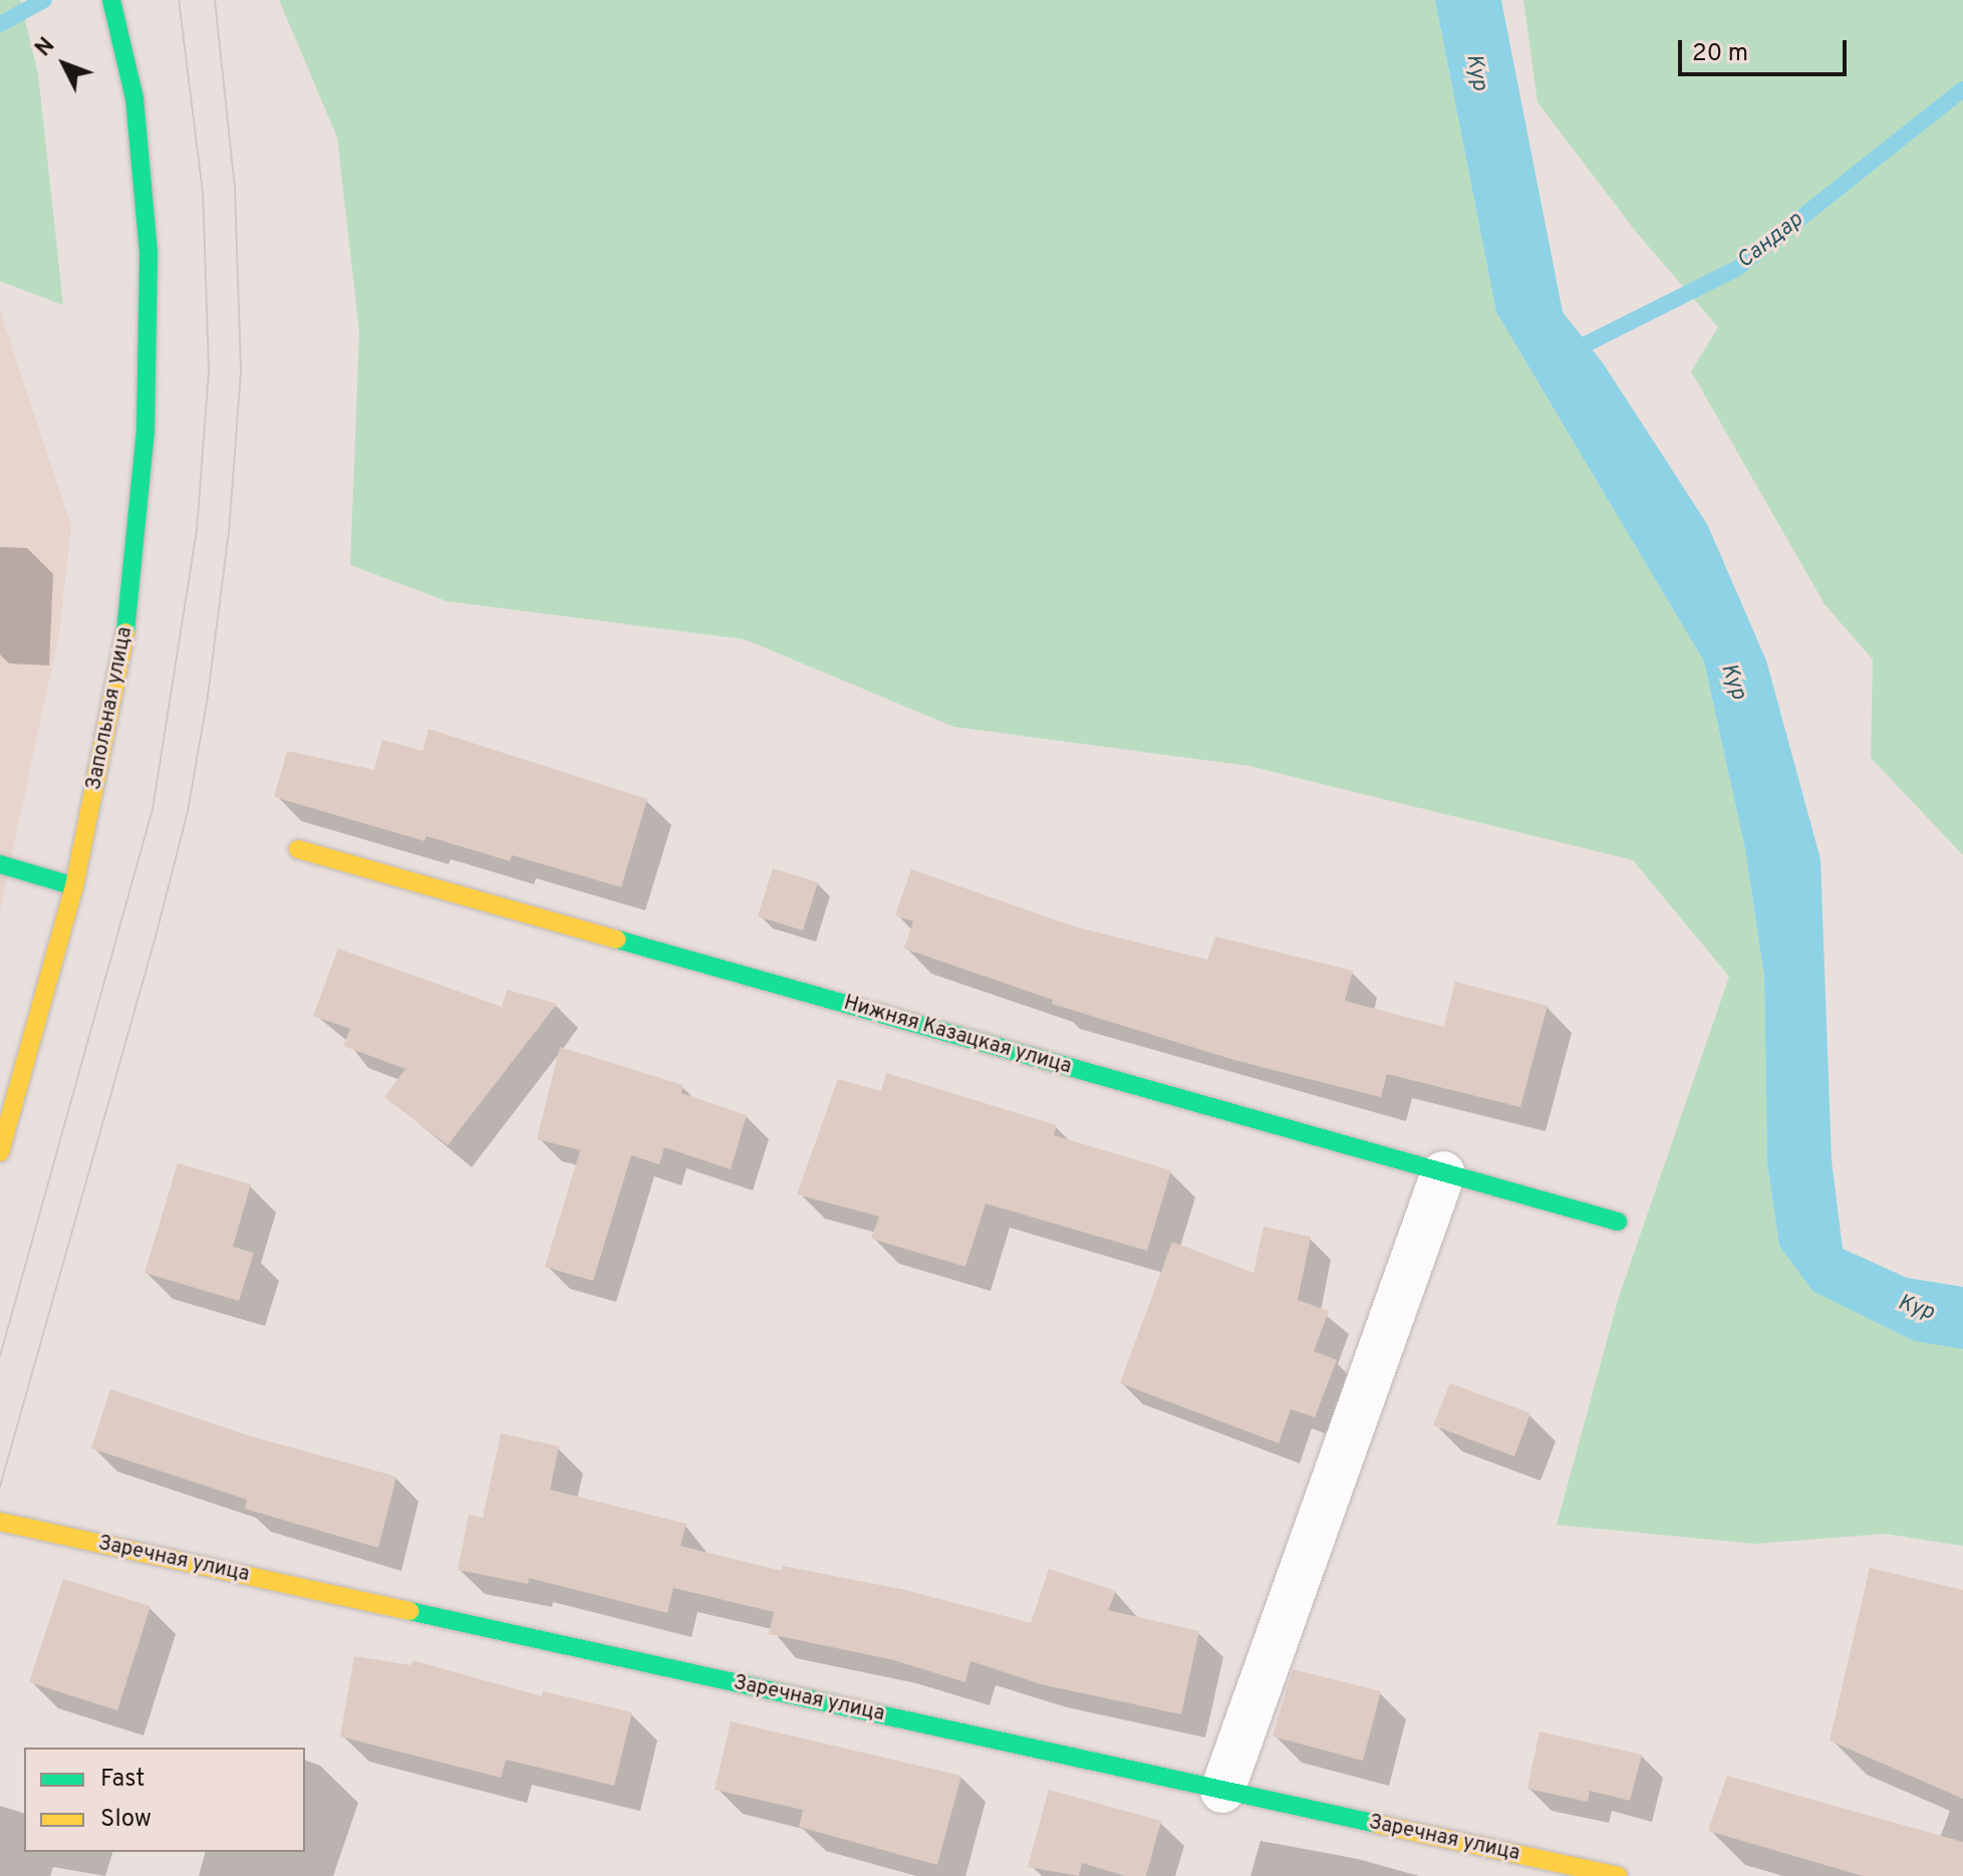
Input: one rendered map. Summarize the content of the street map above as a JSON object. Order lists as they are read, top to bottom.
{
  "streets": {
    "street": ["Запольная улица", "Нижняя Казацкая улица", "Заречная улица"]
  },
  "water": ["Кур", "Сандар"],
  "legend": ["Fast", "Slow"],
  "scale_bar": "20 m",
  "north": "top left"
}
